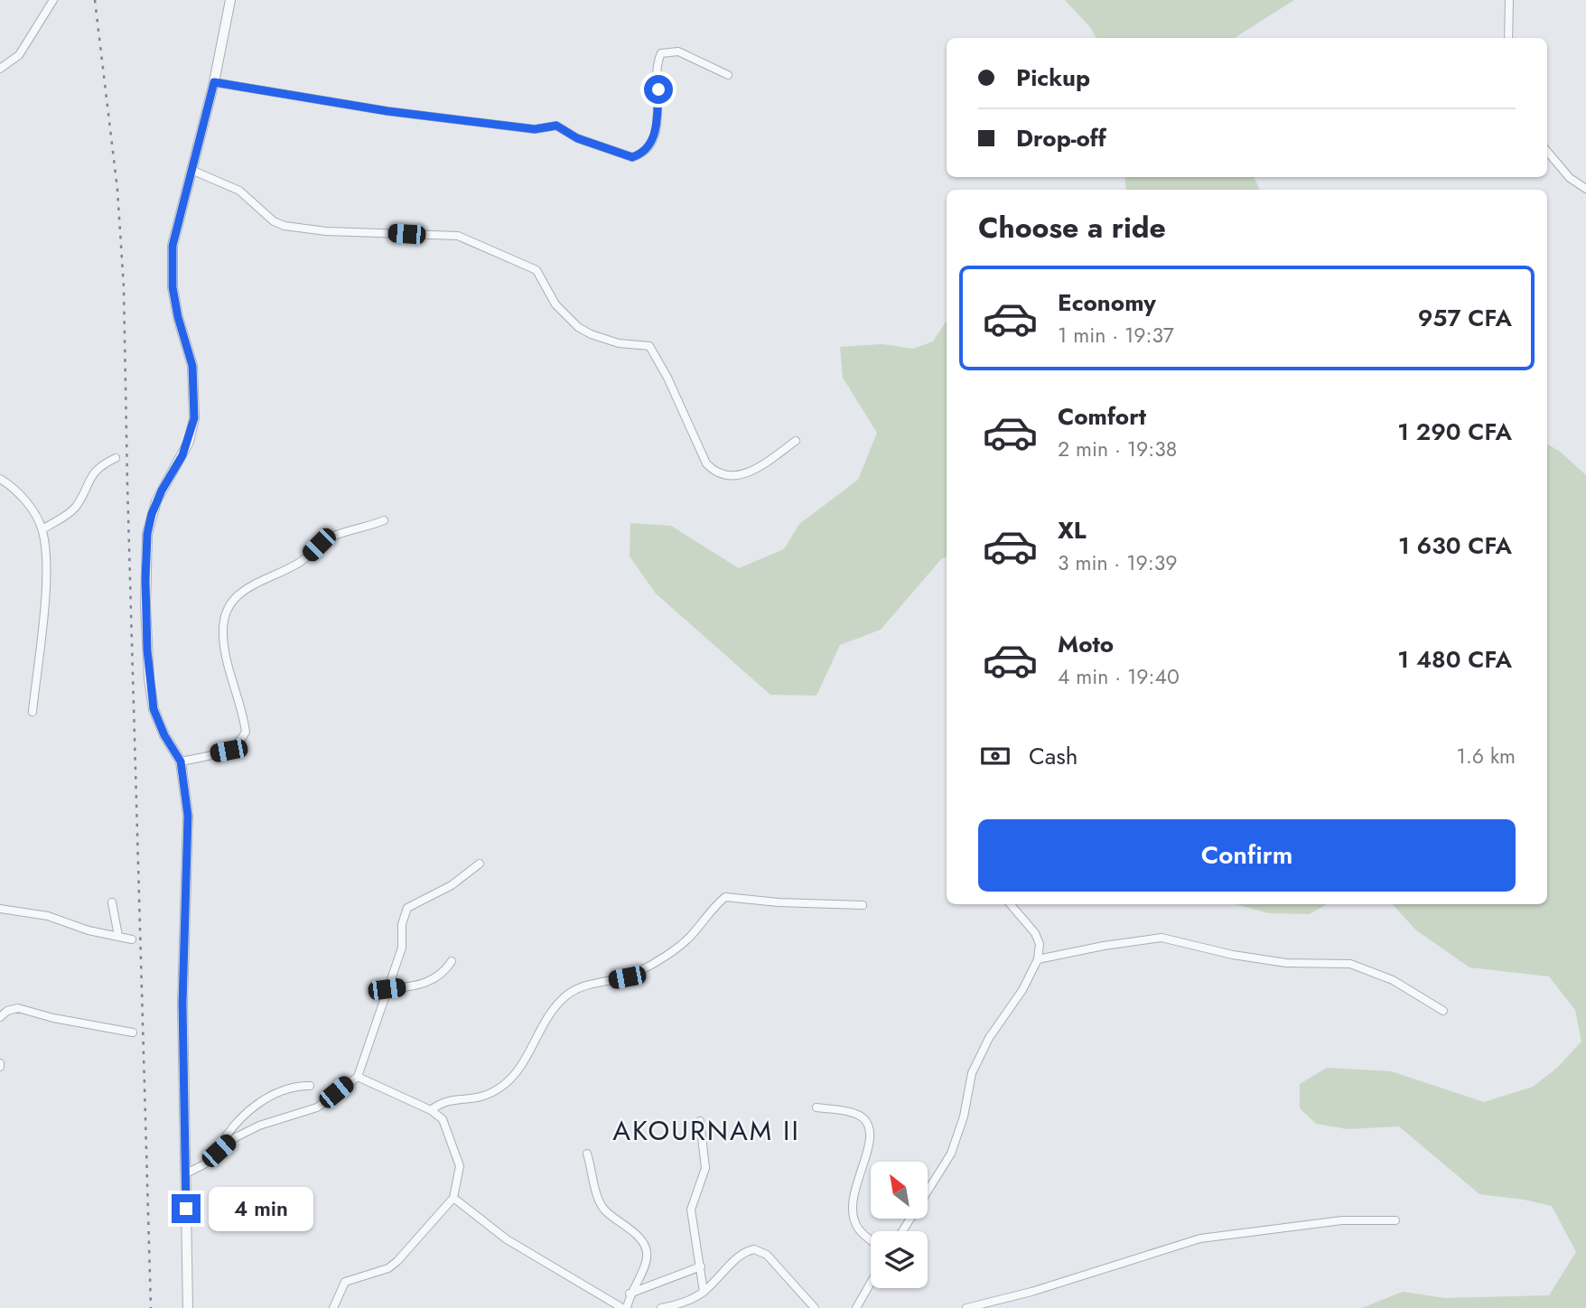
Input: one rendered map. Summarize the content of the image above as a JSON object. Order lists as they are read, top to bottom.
{
  "districts": ["AKOURNAM II"],
  "north": "top left",
  "page": {
    "banner": ["Pickup", "Drop-off"],
    "heading": "Choose a ride",
    "list": [
      {
        "name": "Economy",
        "note": "1 min · 19:37",
        "value": "957 CFA"
      },
      {
        "name": "Comfort",
        "note": "2 min · 19:38",
        "value": "1 290 CFA"
      },
      {
        "name": "XL",
        "note": "3 min · 19:39",
        "value": "1 630 CFA"
      },
      {
        "name": "Moto",
        "note": "4 min · 19:40",
        "value": "1 480 CFA"
      }
    ],
    "pay": ["Cash", "1.6 km"],
    "buttons": "Confirm",
    "bubble": "4 min"
  }
}
